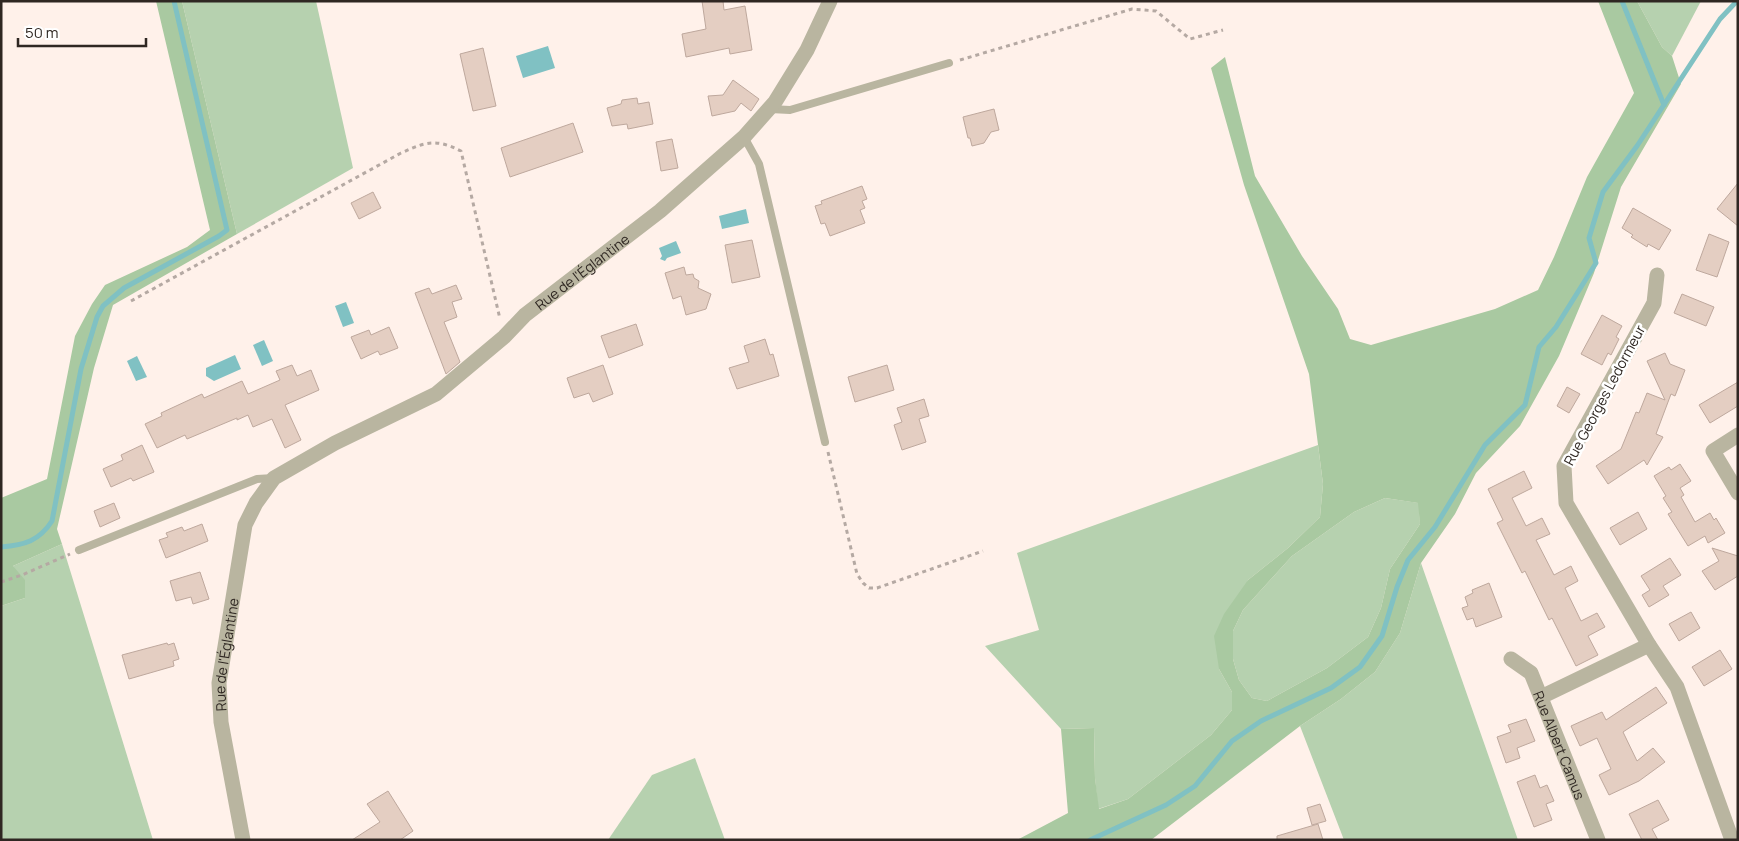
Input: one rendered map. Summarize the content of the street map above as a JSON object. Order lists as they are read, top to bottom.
{
  "streets": {
    "street": ["Rue de l'Églantine", "Rue Georges Ledormeur", "Rue Albert Camus"]
  },
  "scale_bar": "50 m"
}
